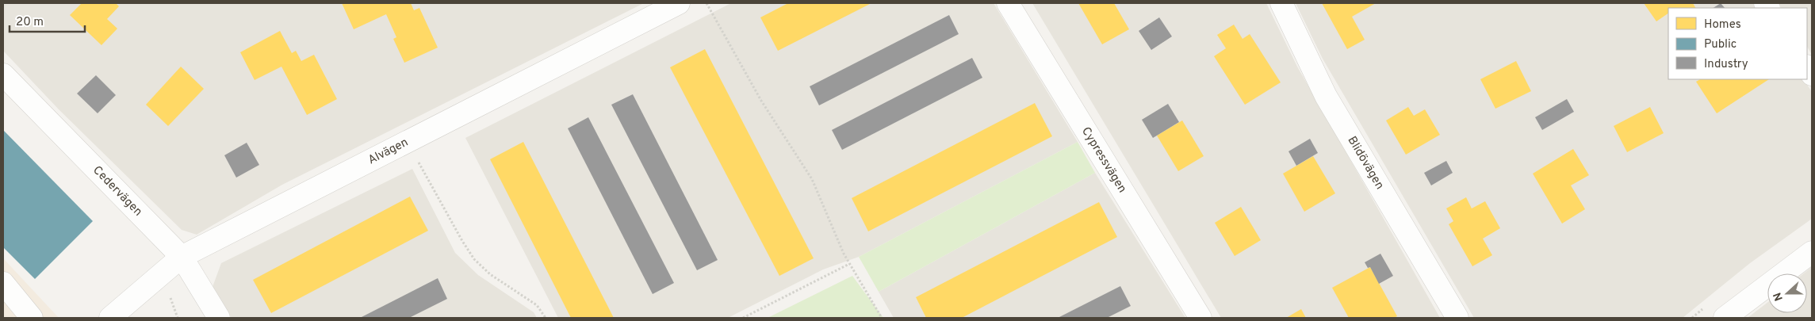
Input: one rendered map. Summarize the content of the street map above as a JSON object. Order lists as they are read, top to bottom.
{
  "streets": {
    "street": [
      "Alvägen",
      "Cypressvägen",
      "Blidövägen",
      "Cedervägen"
    ]
  },
  "crossings": [
    ["Alvägen", "Cedervägen"]
  ],
  "legend": ["Homes", "Public", "Industry"],
  "scale_bar": "20 m",
  "north": "left"
}
